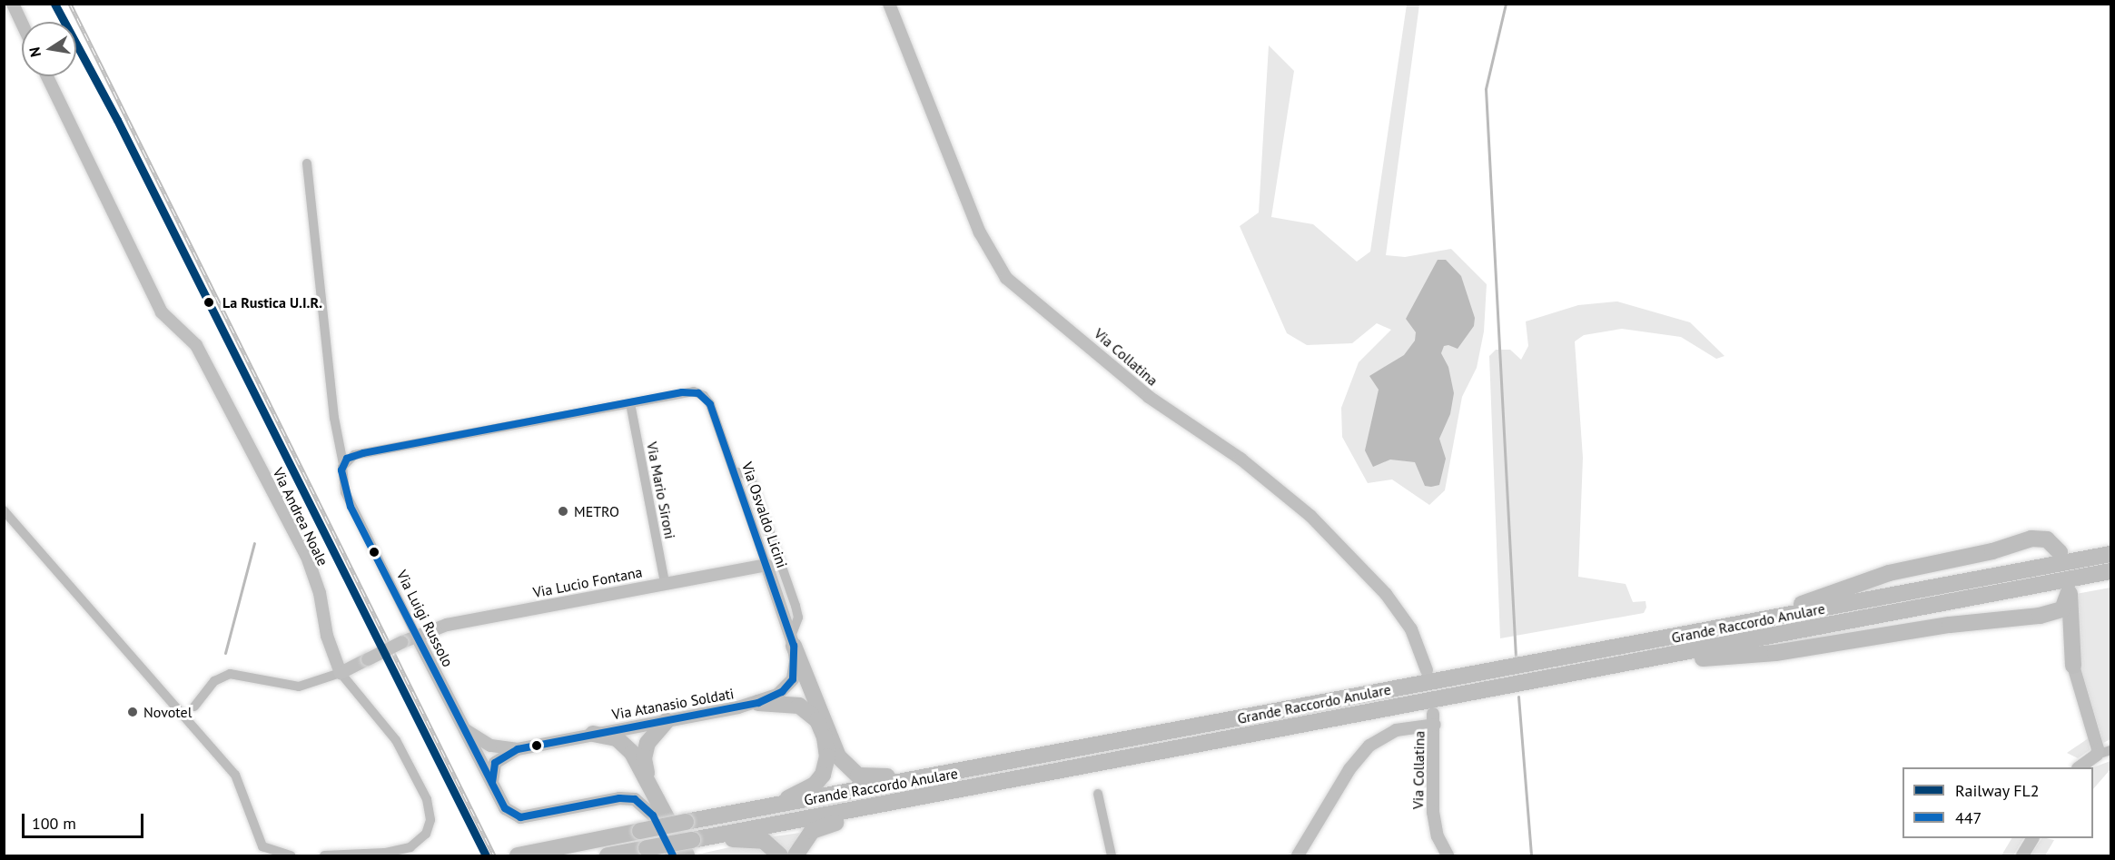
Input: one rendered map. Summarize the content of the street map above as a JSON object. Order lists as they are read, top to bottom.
{
  "streets": {
    "highway": ["Grande Raccordo Anulare"],
    "street": [
      "Via Collatina",
      "Via Mario Sironi",
      "Via Osvaldo Licini",
      "Via Andrea Noale",
      "Via Lucio Fontana",
      "Via Luigi Russolo",
      "Via Atanasio Soldati"
    ]
  },
  "crossings": [
    ["Via Mario Sironi", "Via Osvaldo Licini"],
    ["Via Mario Sironi", "Via Lucio Fontana"],
    ["Via Osvaldo Licini", "Via Lucio Fontana"],
    ["Via Osvaldo Licini", "Via Atanasio Soldati"],
    ["Via Andrea Noale", "Via Lucio Fontana"],
    ["Via Lucio Fontana", "Via Luigi Russolo"],
    ["Via Luigi Russolo", "Via Atanasio Soldati"]
  ],
  "places": ["La Rustica U.I.R.", "METRO", "Novotel"],
  "lines": ["rail line FL2", "transit line 447"],
  "legend": ["Railway FL2", "447"],
  "scale_bar": "100 m",
  "north": "left"
}
